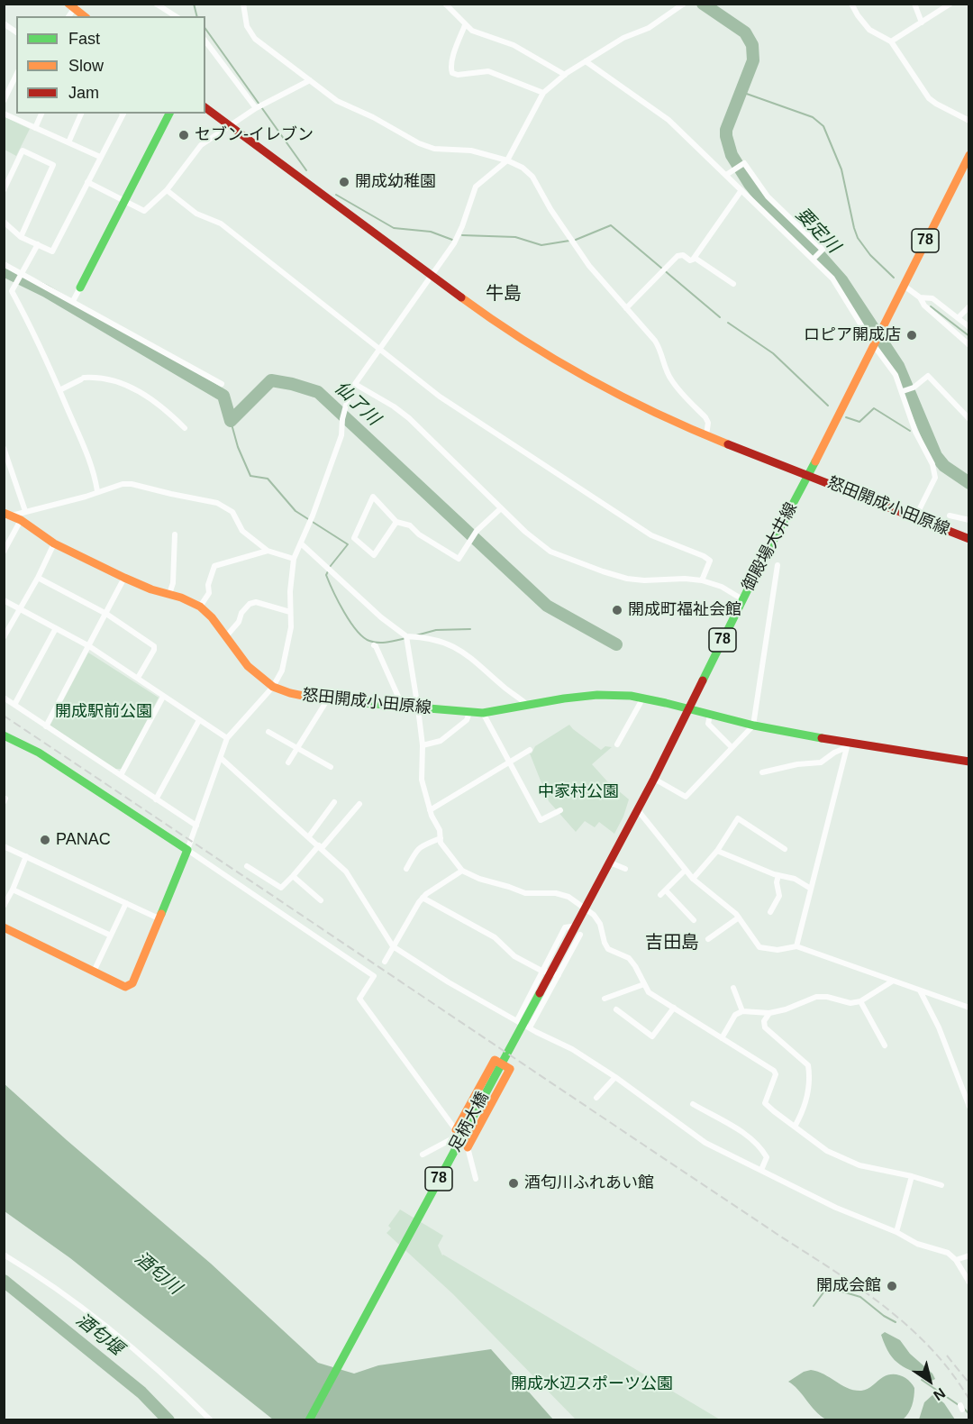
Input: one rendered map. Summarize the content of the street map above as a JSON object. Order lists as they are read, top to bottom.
{
  "streets": {
    "main road": [
      "78",
      "怒田開成小田原線",
      "御殿場大井線",
      "足柄大橋"
    ]
  },
  "crossings": [
    ["怒田開成小田原線", "御殿場大井線"],
    ["御殿場大井線", "足柄大橋"]
  ],
  "districts": ["牛島", "吉田島"],
  "water": [
    "要定川",
    "仙了川",
    "酒匂川",
    "酒匂堰"
  ],
  "parks": ["開成駅前公園", "中家村公園", "開成水辺スポーツ公園"],
  "places": [
    "セブン-イレブン",
    "開成幼稚園",
    "ロピア開成店",
    "開成町福祉会館",
    "PANAC",
    "酒匂川ふれあい館",
    "開成会館"
  ],
  "legend": ["Fast", "Slow", "Jam"],
  "north": "bottom right"
}
